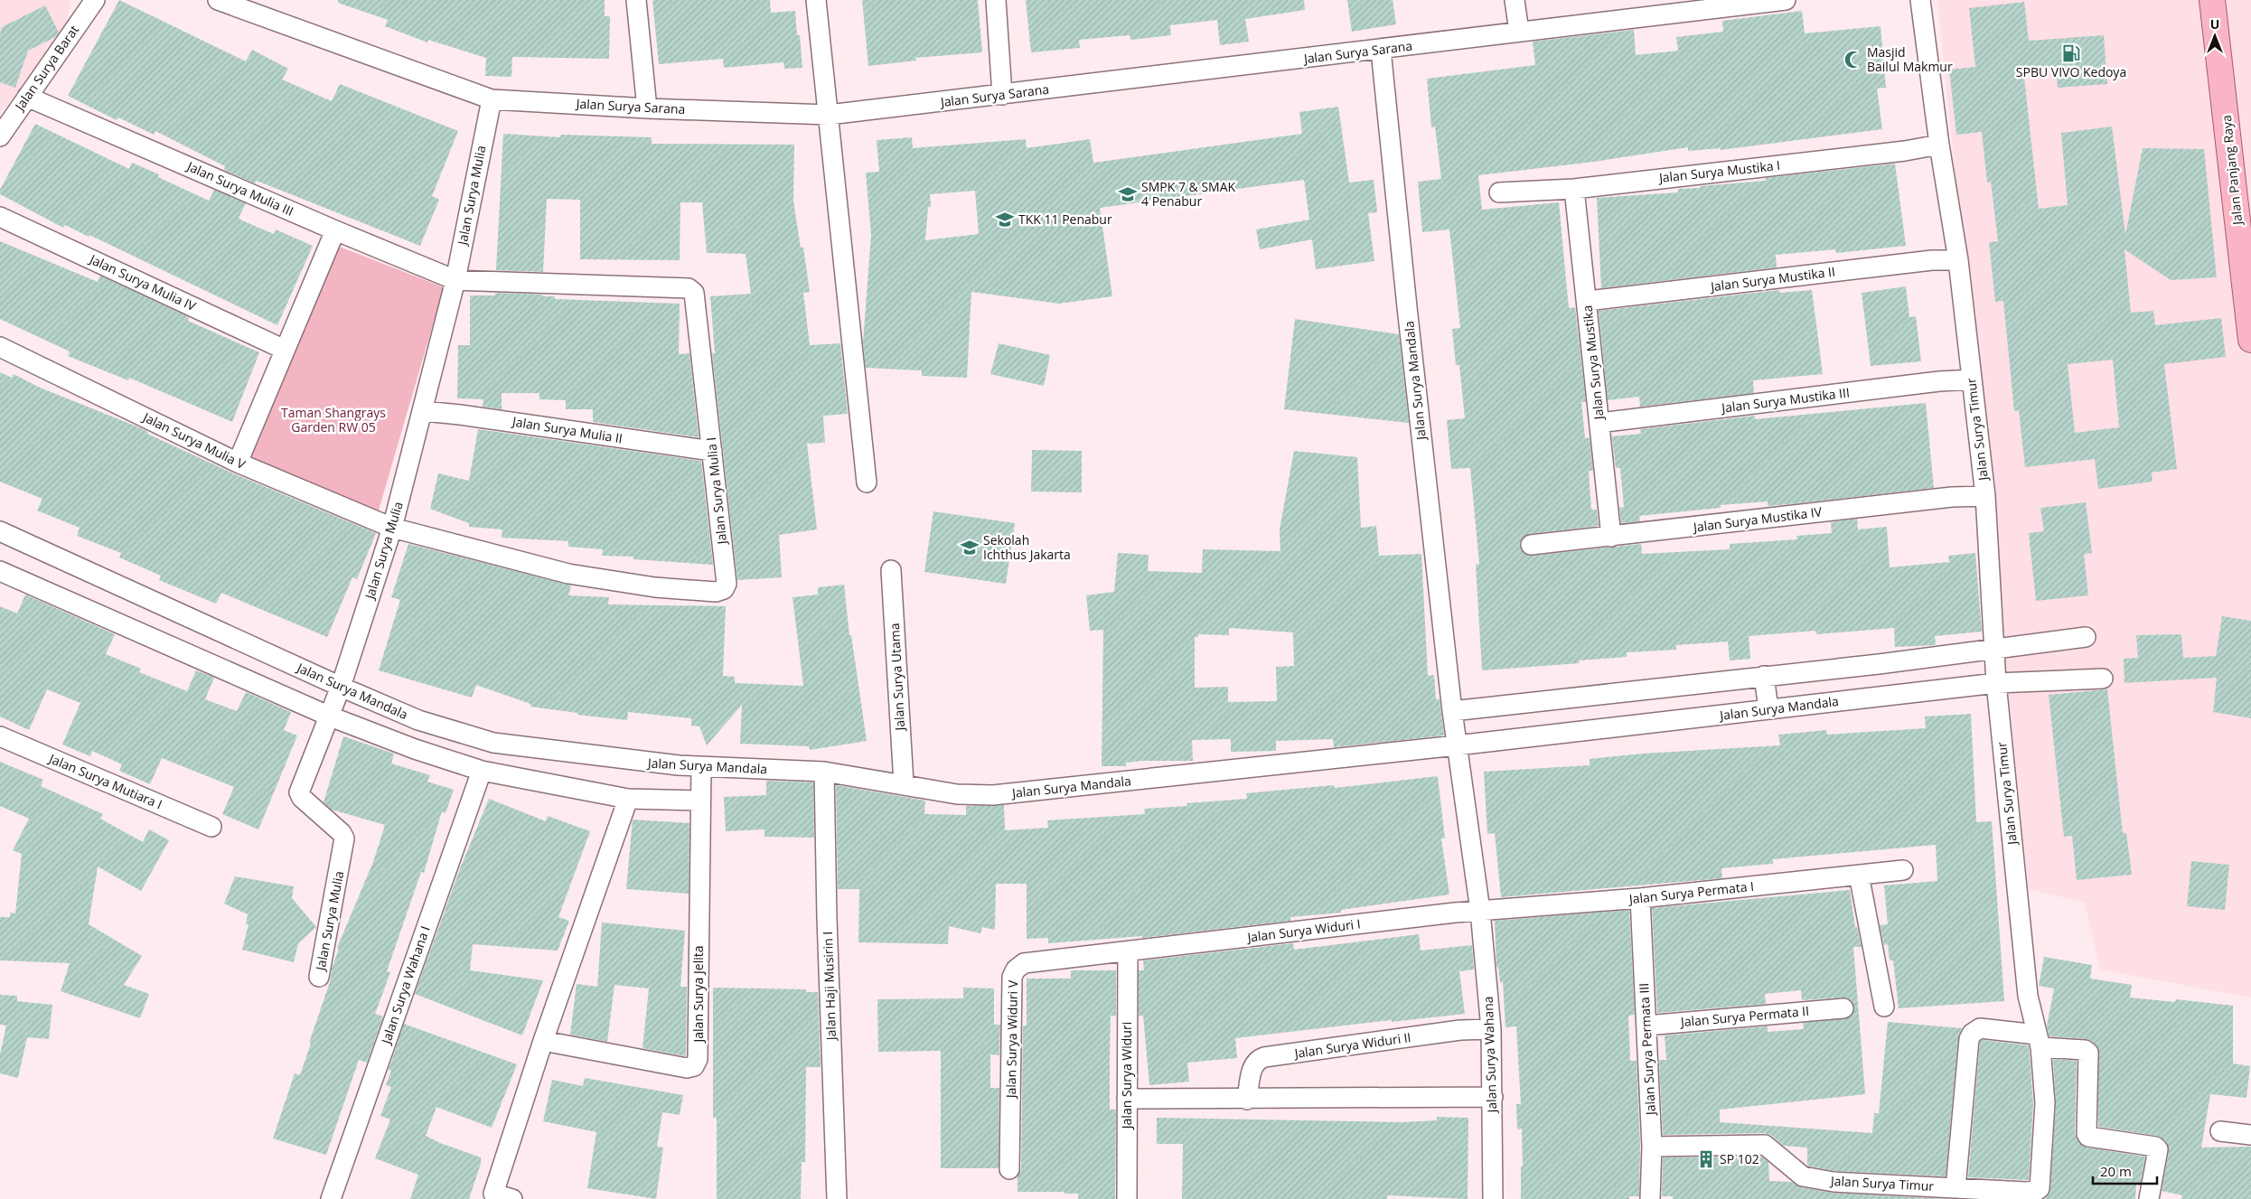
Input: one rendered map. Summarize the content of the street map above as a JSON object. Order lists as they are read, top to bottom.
{
  "streets": {
    "main road": ["Jalan Panjang Raya"],
    "street": [
      "Jalan Surya Sarana",
      "Jalan Surya Barat",
      "Jalan Surya Mustika I",
      "Jalan Surya Mulia III",
      "Jalan Surya Mulia",
      "Jalan Surya Mustika II",
      "Jalan Surya Mulia IV",
      "Jalan Surya Mustika",
      "Jalan Surya Mandala",
      "Jalan Surya Mustika III",
      "Jalan Surya Timur",
      "Jalan Surya Mulia II",
      "Jalan Surya Mulia V",
      "Jalan Surya Mulia I",
      "Jalan Surya Mustika IV",
      "Jalan Surya Utama",
      "Jalan Surya Mutiara I",
      "Jalan Surya Permata I",
      "Jalan Surya Widuri I",
      "Jalan Surya Wahana I",
      "Jalan Haji Musirin I",
      "Jalan Surya Jelita",
      "Jalan Surya Permata II",
      "Jalan Surya Widuri V",
      "Jalan Surya Widuri II",
      "Jalan Surya Permata III",
      "Jalan Surya Wahana",
      "Jalan Surya Widuri"
    ]
  },
  "crossings": [
    ["Jalan Surya Sarana", "Jalan Surya Mulia"],
    ["Jalan Surya Sarana", "Jalan Surya Mandala"],
    ["Jalan Surya Barat", "Jalan Surya Mulia III"],
    ["Jalan Surya Mustika I", "Jalan Surya Mustika"],
    ["Jalan Surya Mustika I", "Jalan Surya Timur"],
    ["Jalan Surya Mulia III", "Jalan Surya Mulia"],
    ["Jalan Surya Mulia III", "Jalan Surya Mulia I"],
    ["Jalan Surya Mulia", "Jalan Surya Mandala"],
    ["Jalan Surya Mulia", "Jalan Surya Mulia II"],
    ["Jalan Surya Mulia", "Jalan Surya Mulia V"],
    ["Jalan Surya Mulia", "Jalan Surya Mulia I"],
    ["Jalan Surya Mustika II", "Jalan Surya Mustika"],
    ["Jalan Surya Mustika II", "Jalan Surya Timur"],
    ["Jalan Surya Mustika", "Jalan Surya Mustika III"],
    ["Jalan Surya Mustika", "Jalan Surya Mustika IV"],
    ["Jalan Surya Mandala", "Jalan Surya Timur"],
    ["Jalan Surya Mandala", "Jalan Surya Utama"],
    ["Jalan Surya Mandala", "Jalan Surya Permata I"],
    ["Jalan Surya Mandala", "Jalan Surya Widuri I"],
    ["Jalan Surya Mandala", "Jalan Haji Musirin I"],
    ["Jalan Surya Mandala", "Jalan Surya Jelita"],
    ["Jalan Surya Mandala", "Jalan Surya Wahana"],
    ["Jalan Surya Mustika III", "Jalan Surya Timur"],
    ["Jalan Surya Timur", "Jalan Surya Mustika IV"],
    ["Jalan Surya Timur", "Jalan Surya Permata III"],
    ["Jalan Surya Mulia II", "Jalan Surya Mulia I"],
    ["Jalan Surya Mulia V", "Jalan Surya Mulia I"],
    ["Jalan Surya Permata I", "Jalan Surya Widuri I"],
    ["Jalan Surya Permata I", "Jalan Surya Permata III"],
    ["Jalan Surya Permata I", "Jalan Surya Wahana"],
    ["Jalan Surya Widuri I", "Jalan Surya Widuri V"],
    ["Jalan Surya Widuri I", "Jalan Surya Wahana"],
    ["Jalan Surya Widuri I", "Jalan Surya Widuri"],
    ["Jalan Surya Permata II", "Jalan Surya Permata III"],
    ["Jalan Surya Widuri V", "Jalan Surya Widuri"],
    ["Jalan Surya Widuri II", "Jalan Surya Wahana"]
  ],
  "parks": ["Taman Shangrays Garden RW 05"],
  "places": {
    "fuel station": ["SPBU VIVO Kedoya"],
    "mosque": ["Masjid Bailul Makmur"],
    "school or university": ["SMPK 7 & SMAK 4 Penabur", "TKK 11 Penabur", "Sekolah Ichthus Jakarta"],
    "building": ["SP 102"]
  },
  "scale_bar": "20 m",
  "north": "top"
}
